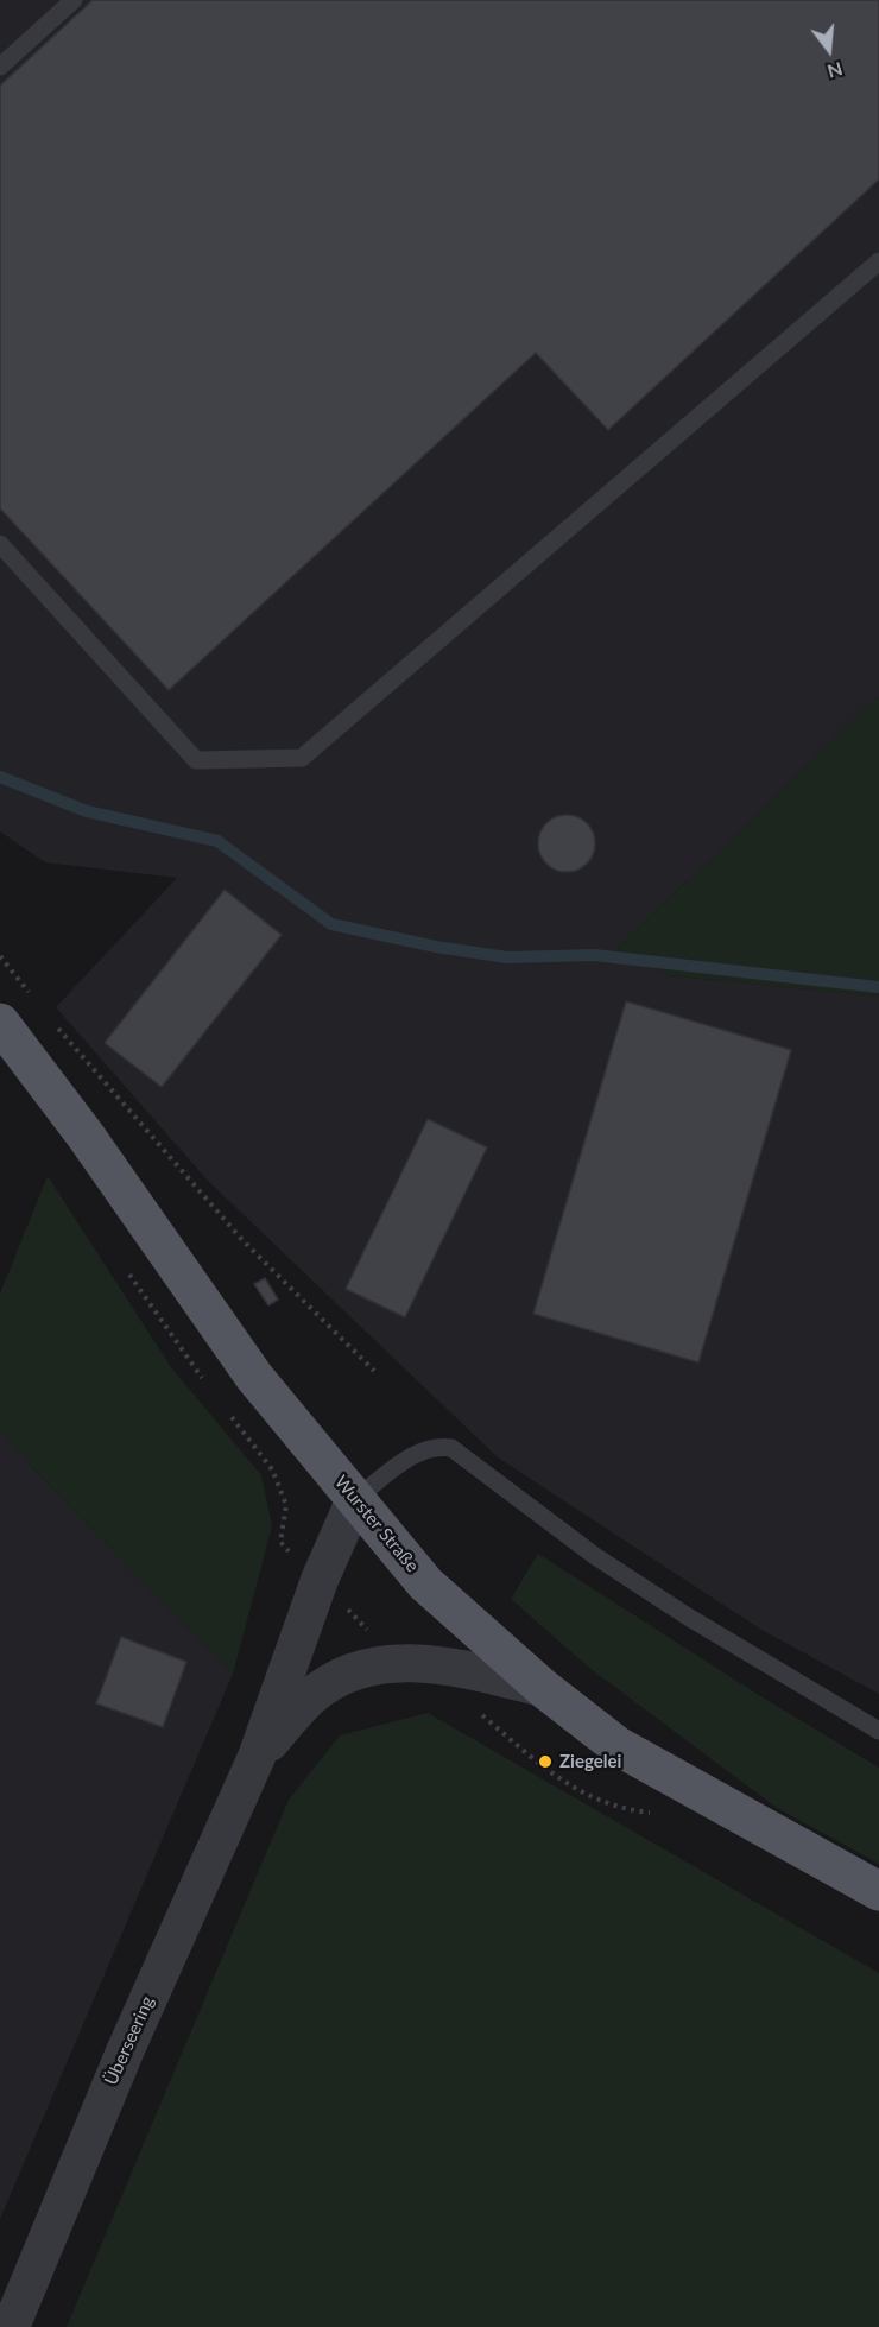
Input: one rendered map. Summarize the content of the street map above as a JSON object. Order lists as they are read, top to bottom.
{
  "streets": {
    "main road": ["Wurster Straße"],
    "street": ["Überseering"]
  },
  "crossings": [
    ["Wurster Straße", "Überseering"]
  ],
  "places": ["Ziegelei"],
  "north": "bottom"
}
